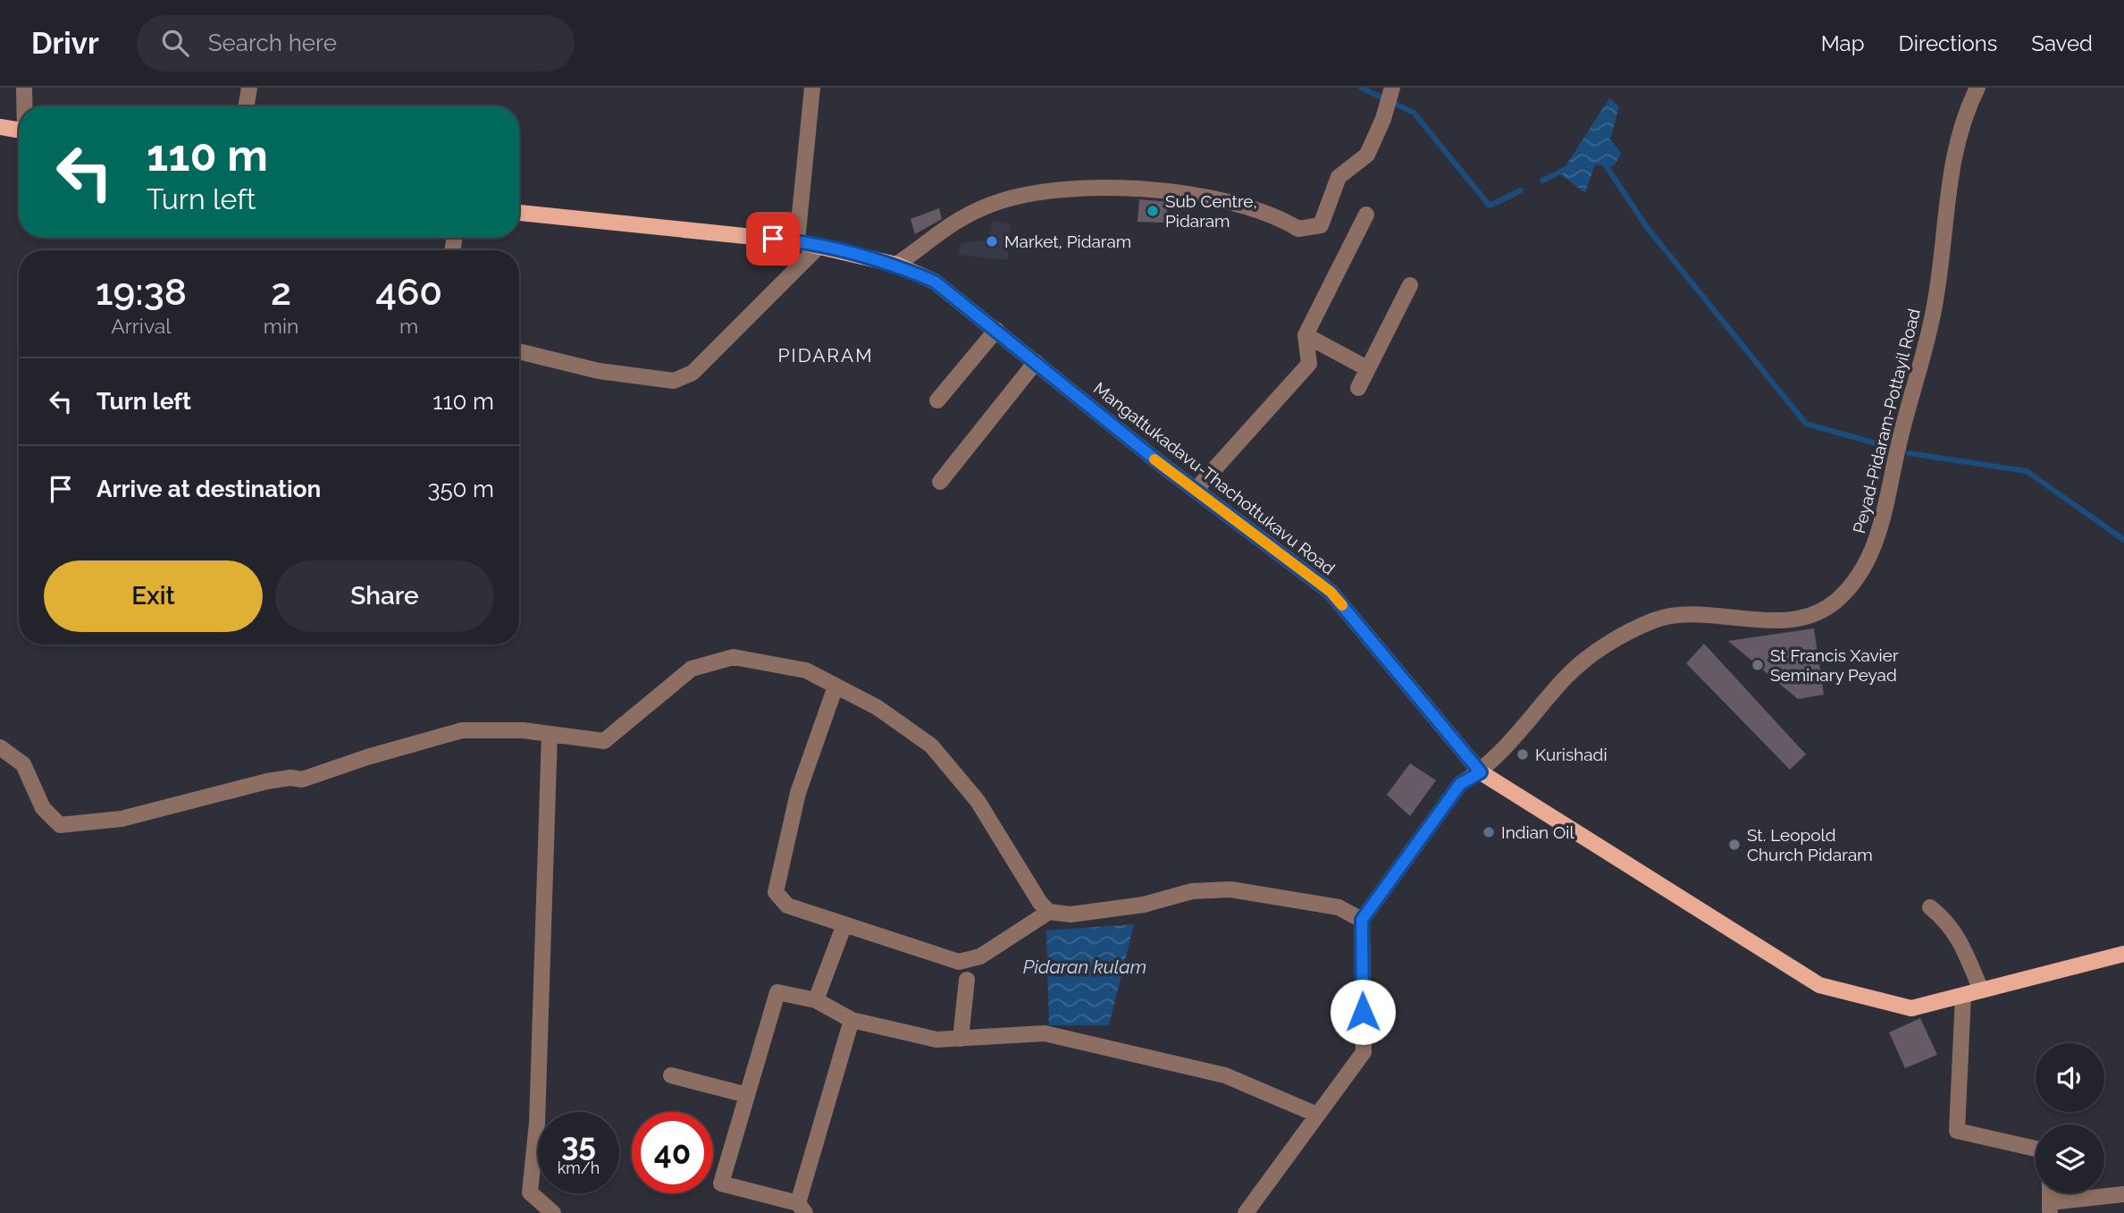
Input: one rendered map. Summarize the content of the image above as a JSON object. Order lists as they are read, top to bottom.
{
  "streets": {
    "main road": ["Mangattukadavu-Thachottukavu Road"],
    "street": ["Peyad-Pidaram-Pottayil Road"]
  },
  "crossings": [
    ["Peyad-Pidaram-Pottayil Road", "Mangattukadavu-Thachottukavu Road"]
  ],
  "districts": ["PIDARAM"],
  "water": ["Pidaran kulam"],
  "places": [
    "Sub Centre, Pidaram",
    "Market, Pidaram",
    "St Francis Xavier Seminary Peyad",
    "Kurishadi",
    "Indian Oil",
    "St. Leopold Church Pidaram"
  ],
  "page": {
    "header": "Drivr",
    "search": "Search here",
    "nav": ["Map", "Directions", "Saved"],
    "turn": ["110 m", "Turn left"],
    "eta": [
      "19:38",
      "Arrival",
      "2",
      "min",
      "460",
      "m"
    ],
    "list": [
      {
        "name": "Turn left",
        "value": "110 m"
      },
      {
        "name": "Arrive at destination",
        "value": "350 m"
      }
    ],
    "buttons": ["Exit", "Share"],
    "speed": "35 km/h",
    "limit": "40"
  }
}
